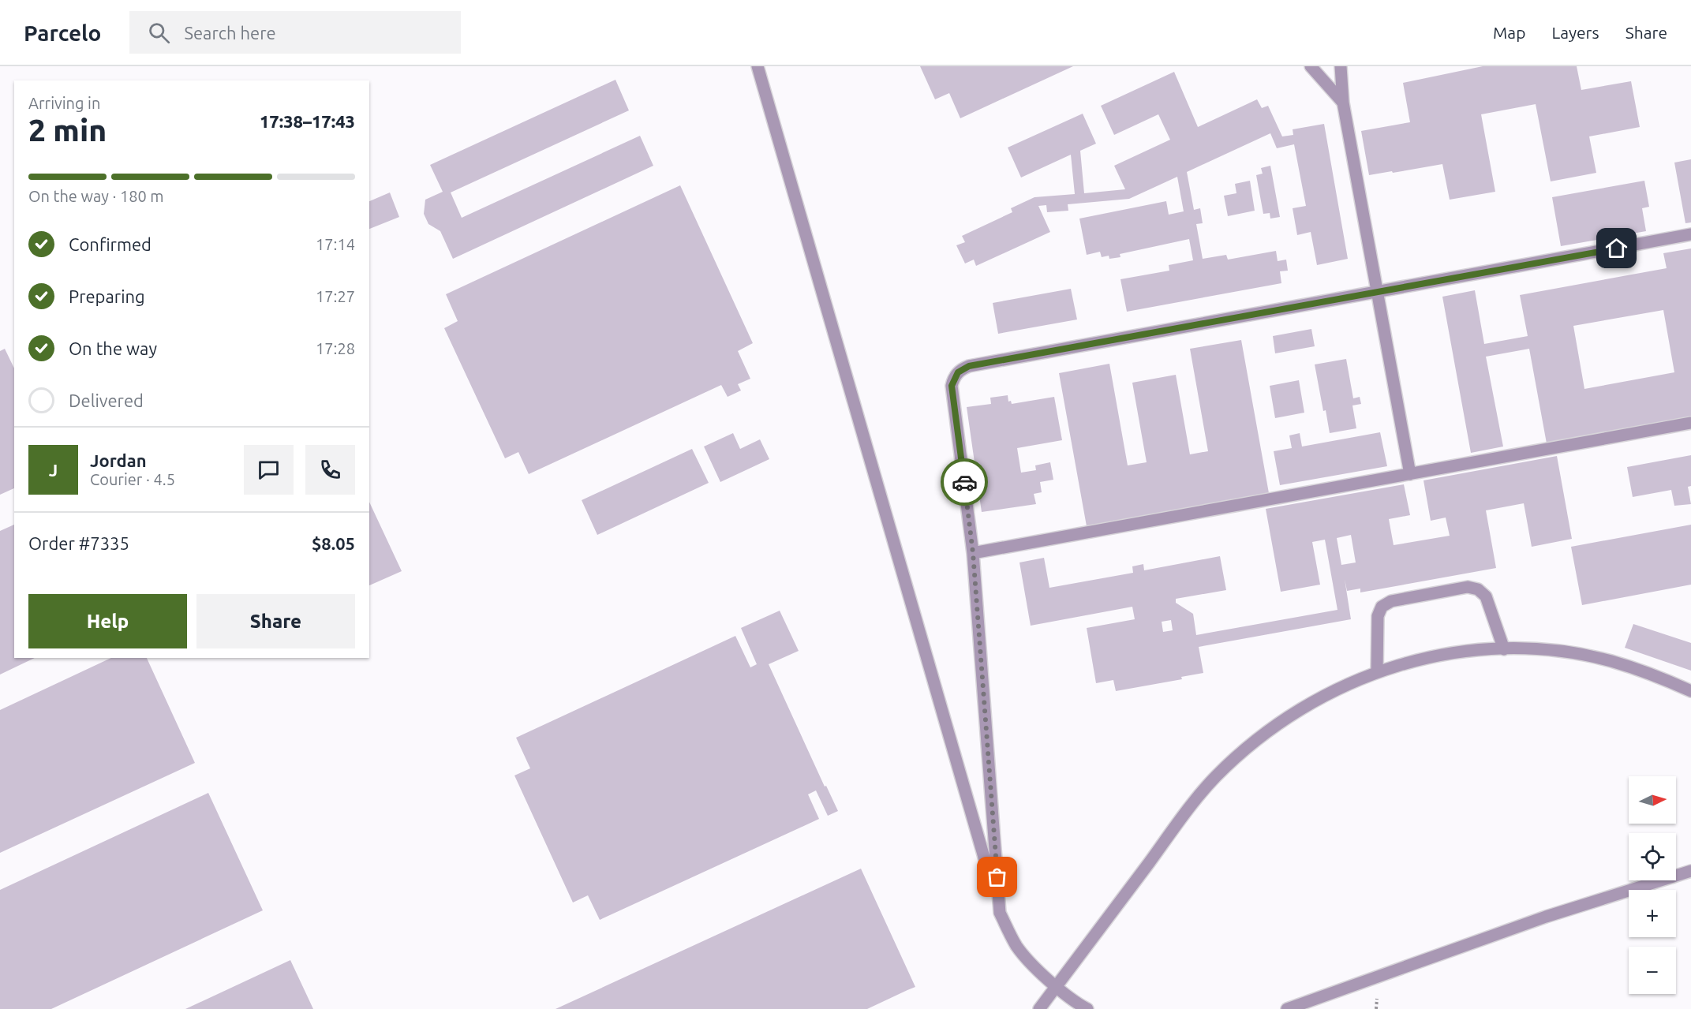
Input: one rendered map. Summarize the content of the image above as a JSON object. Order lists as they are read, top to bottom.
{
  "north": "right",
  "page": {
    "header": "Parcelo",
    "search": "Search here",
    "nav": ["Map", "Layers", "Share"],
    "heading": ["2 min", "Arriving in", "17:38–17:43"],
    "panel": [
      "Jordan",
      "Courier · 4.5",
      "Order #7335",
      "$8.05"
    ],
    "bar": "On the way · 180 m",
    "list": [
      ["Confirmed", "17:14"],
      ["Preparing", "17:27"],
      ["On the way", "17:28"],
      "Delivered"
    ],
    "round": "J",
    "buttons": ["Help", "Share"],
    "map_buttons": ["+", "−"]
  }
}
